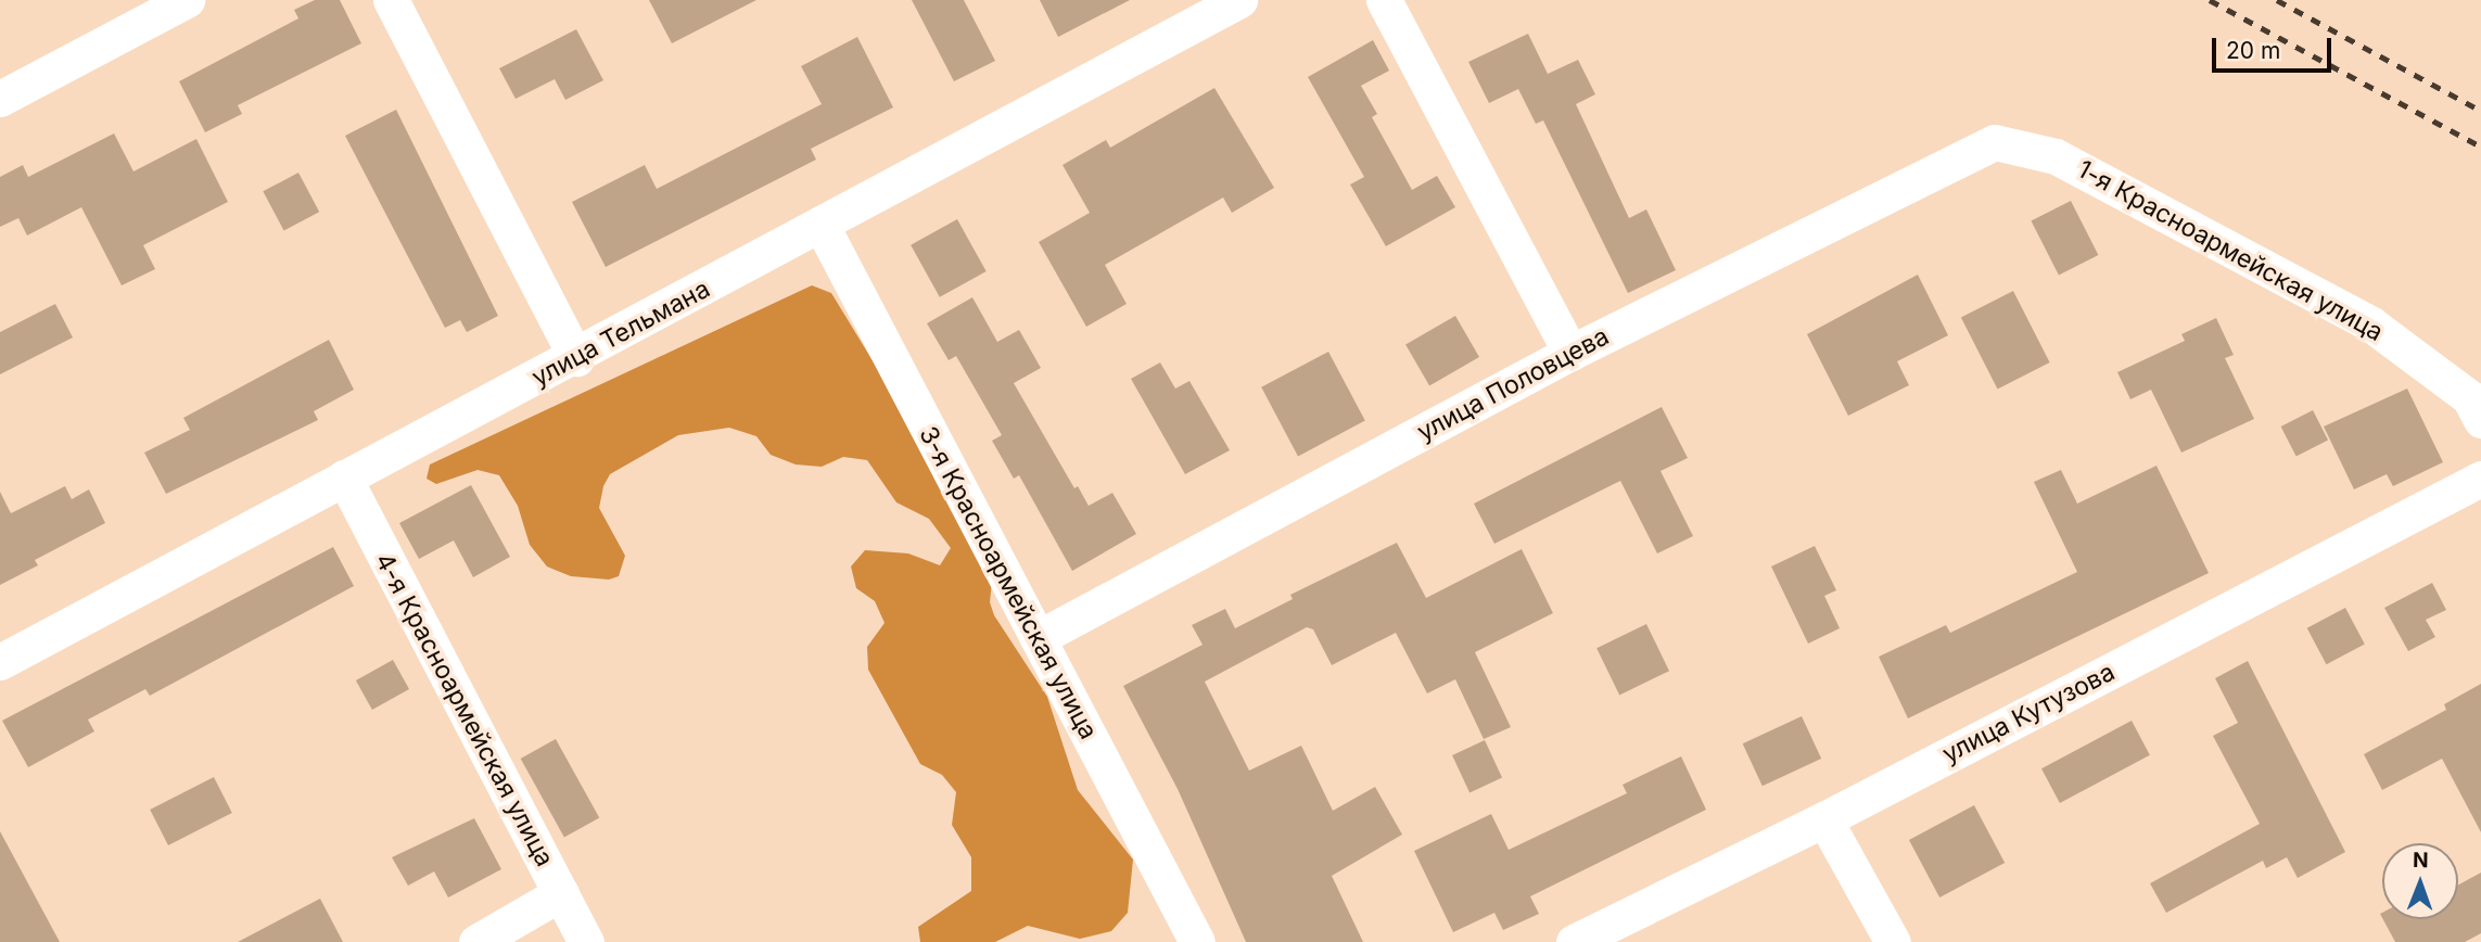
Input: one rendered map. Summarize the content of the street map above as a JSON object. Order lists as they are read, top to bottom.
{
  "streets": {
    "street": [
      "1-я Красноармейская улица",
      "улица Тельмана",
      "улица Половцева",
      "3-я Красноармейская улица",
      "4-я Красноармейская улица",
      "улица Кутузова"
    ]
  },
  "crossings": [
    ["1-я Красноармейская улица", "улица Половцева"],
    ["улица Тельмана", "3-я Красноармейская улица"],
    ["улица Тельмана", "4-я Красноармейская улица"],
    ["улица Половцева", "3-я Красноармейская улица"]
  ],
  "scale_bar": "20 m",
  "north": "top"
}
